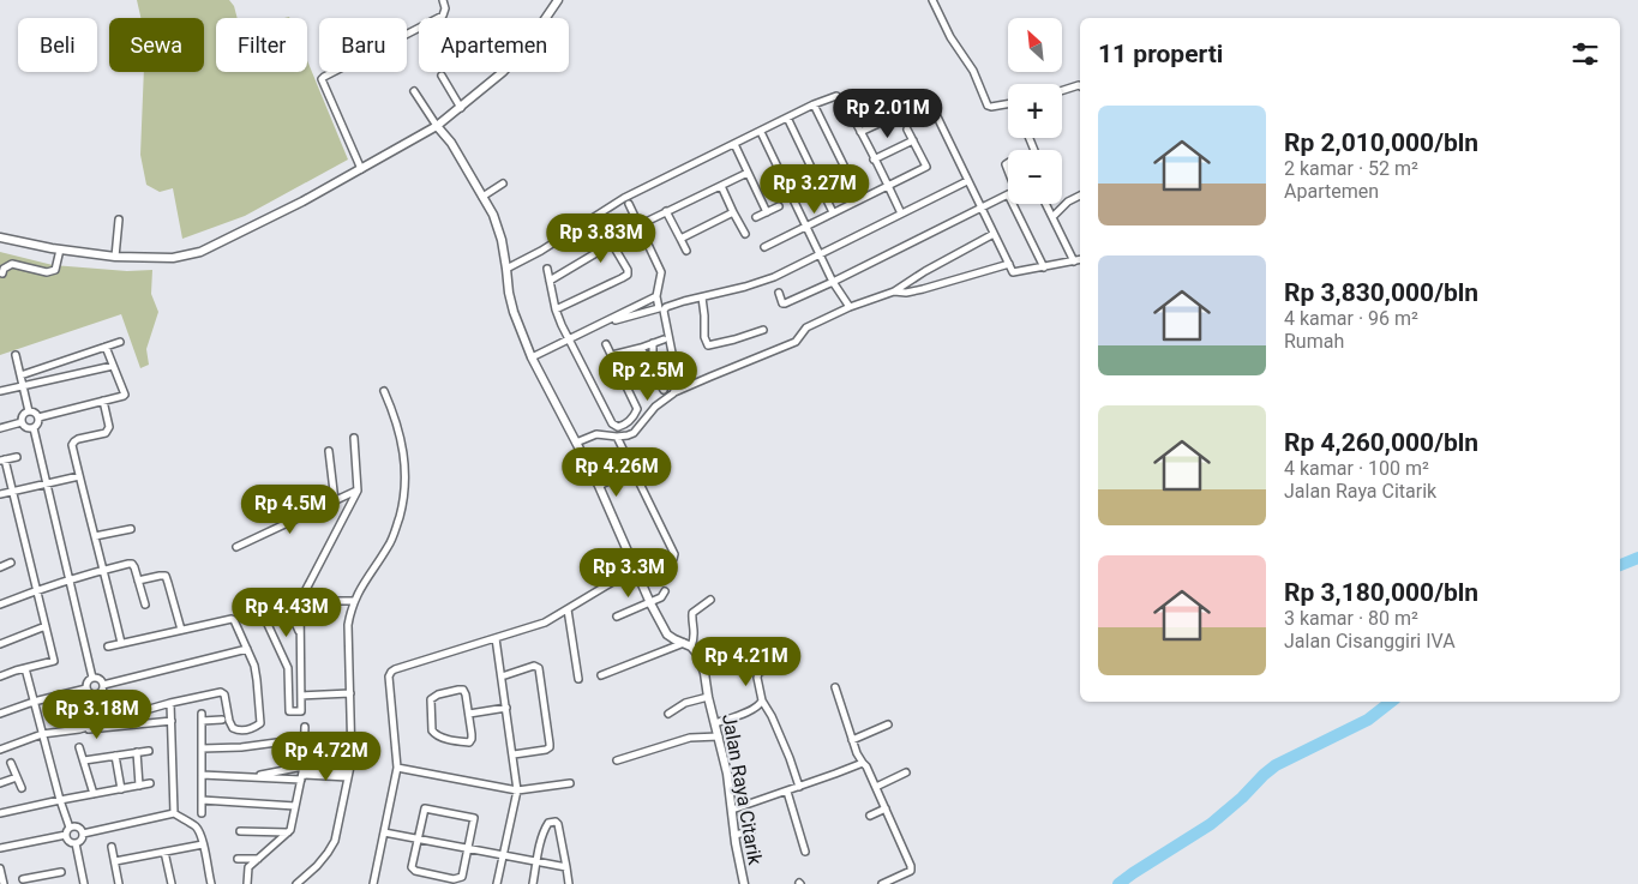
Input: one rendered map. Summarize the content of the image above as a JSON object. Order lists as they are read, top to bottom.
{
  "streets": {
    "street": ["Jalan Raya Citarik"]
  },
  "north": "top left",
  "page": {
    "map_buttons": ["+", "−"],
    "chip": [
      "Beli",
      "Sewa",
      "Filter",
      "Baru",
      "Apartemen"
    ],
    "heading": "11 properti",
    "price": [
      "Rp 2.01M",
      "Rp 3.27M",
      "Rp 3.83M",
      "Rp 2.5M",
      "Rp 4.26M",
      "Rp 4.5M",
      "Rp 3.3M",
      "Rp 4.43M",
      "Rp 4.21M",
      "Rp 3.18M",
      "Rp 4.72M"
    ],
    "list": [
      {
        "name": "Rp 2,010,000/bln",
        "note": "2 kamar · 52 m² · Apartemen"
      },
      {
        "name": "Rp 3,830,000/bln",
        "note": "4 kamar · 96 m² · Rumah"
      },
      {
        "name": "Rp 4,260,000/bln",
        "note": "4 kamar · 100 m² · Jalan Raya Citarik"
      },
      {
        "name": "Rp 3,180,000/bln",
        "note": "3 kamar · 80 m² · Jalan Cisanggiri IVA"
      }
    ]
  }
}
